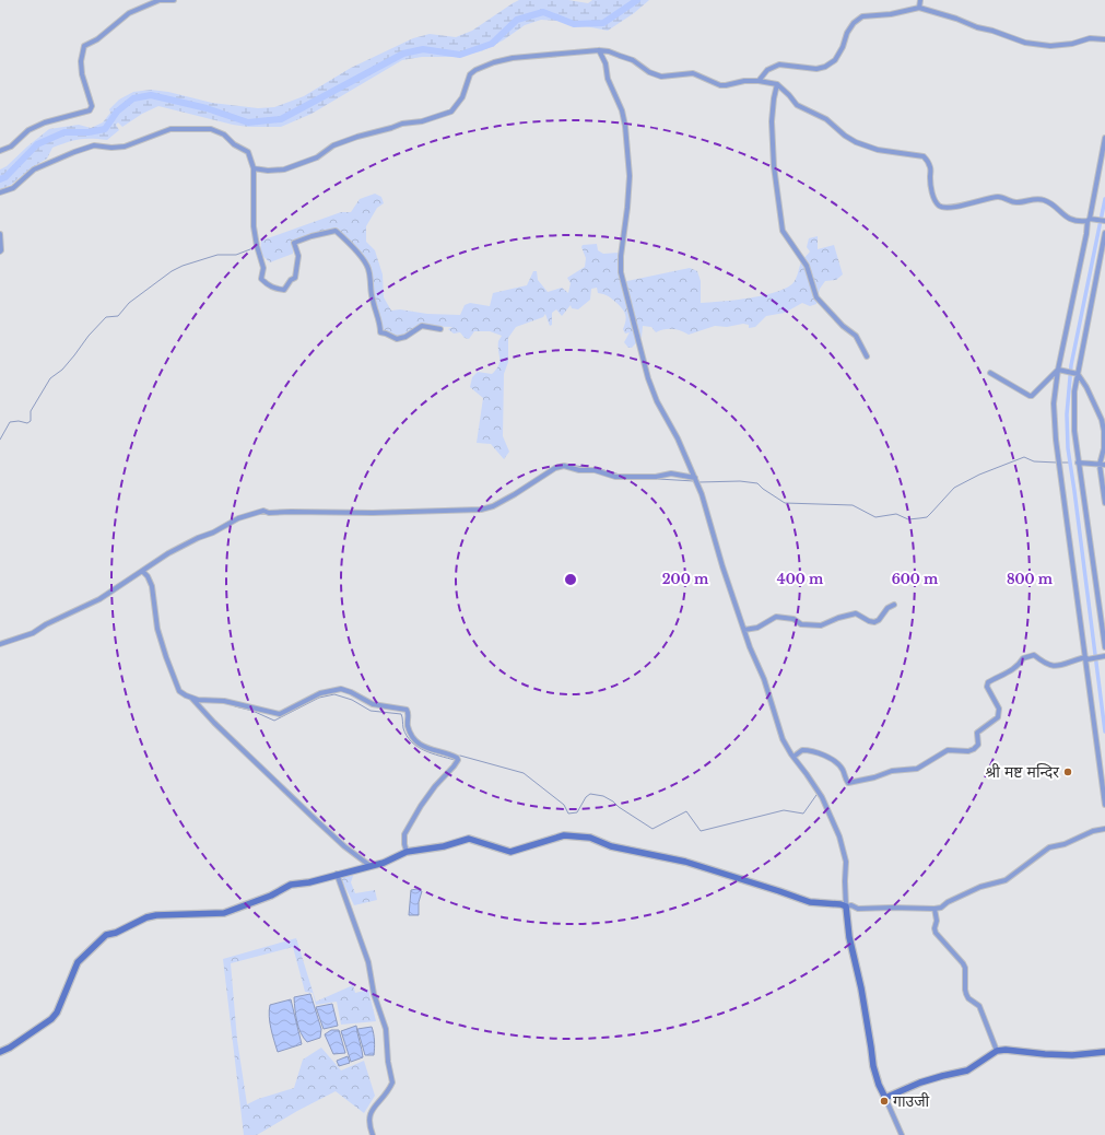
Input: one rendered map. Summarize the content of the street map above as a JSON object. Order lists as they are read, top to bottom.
{
  "places": ["श्री मष्ट मन्दिर", "गाउजी"],
  "rings": [
    "200 m",
    "400 m",
    "600 m",
    "800 m"
  ]
}
